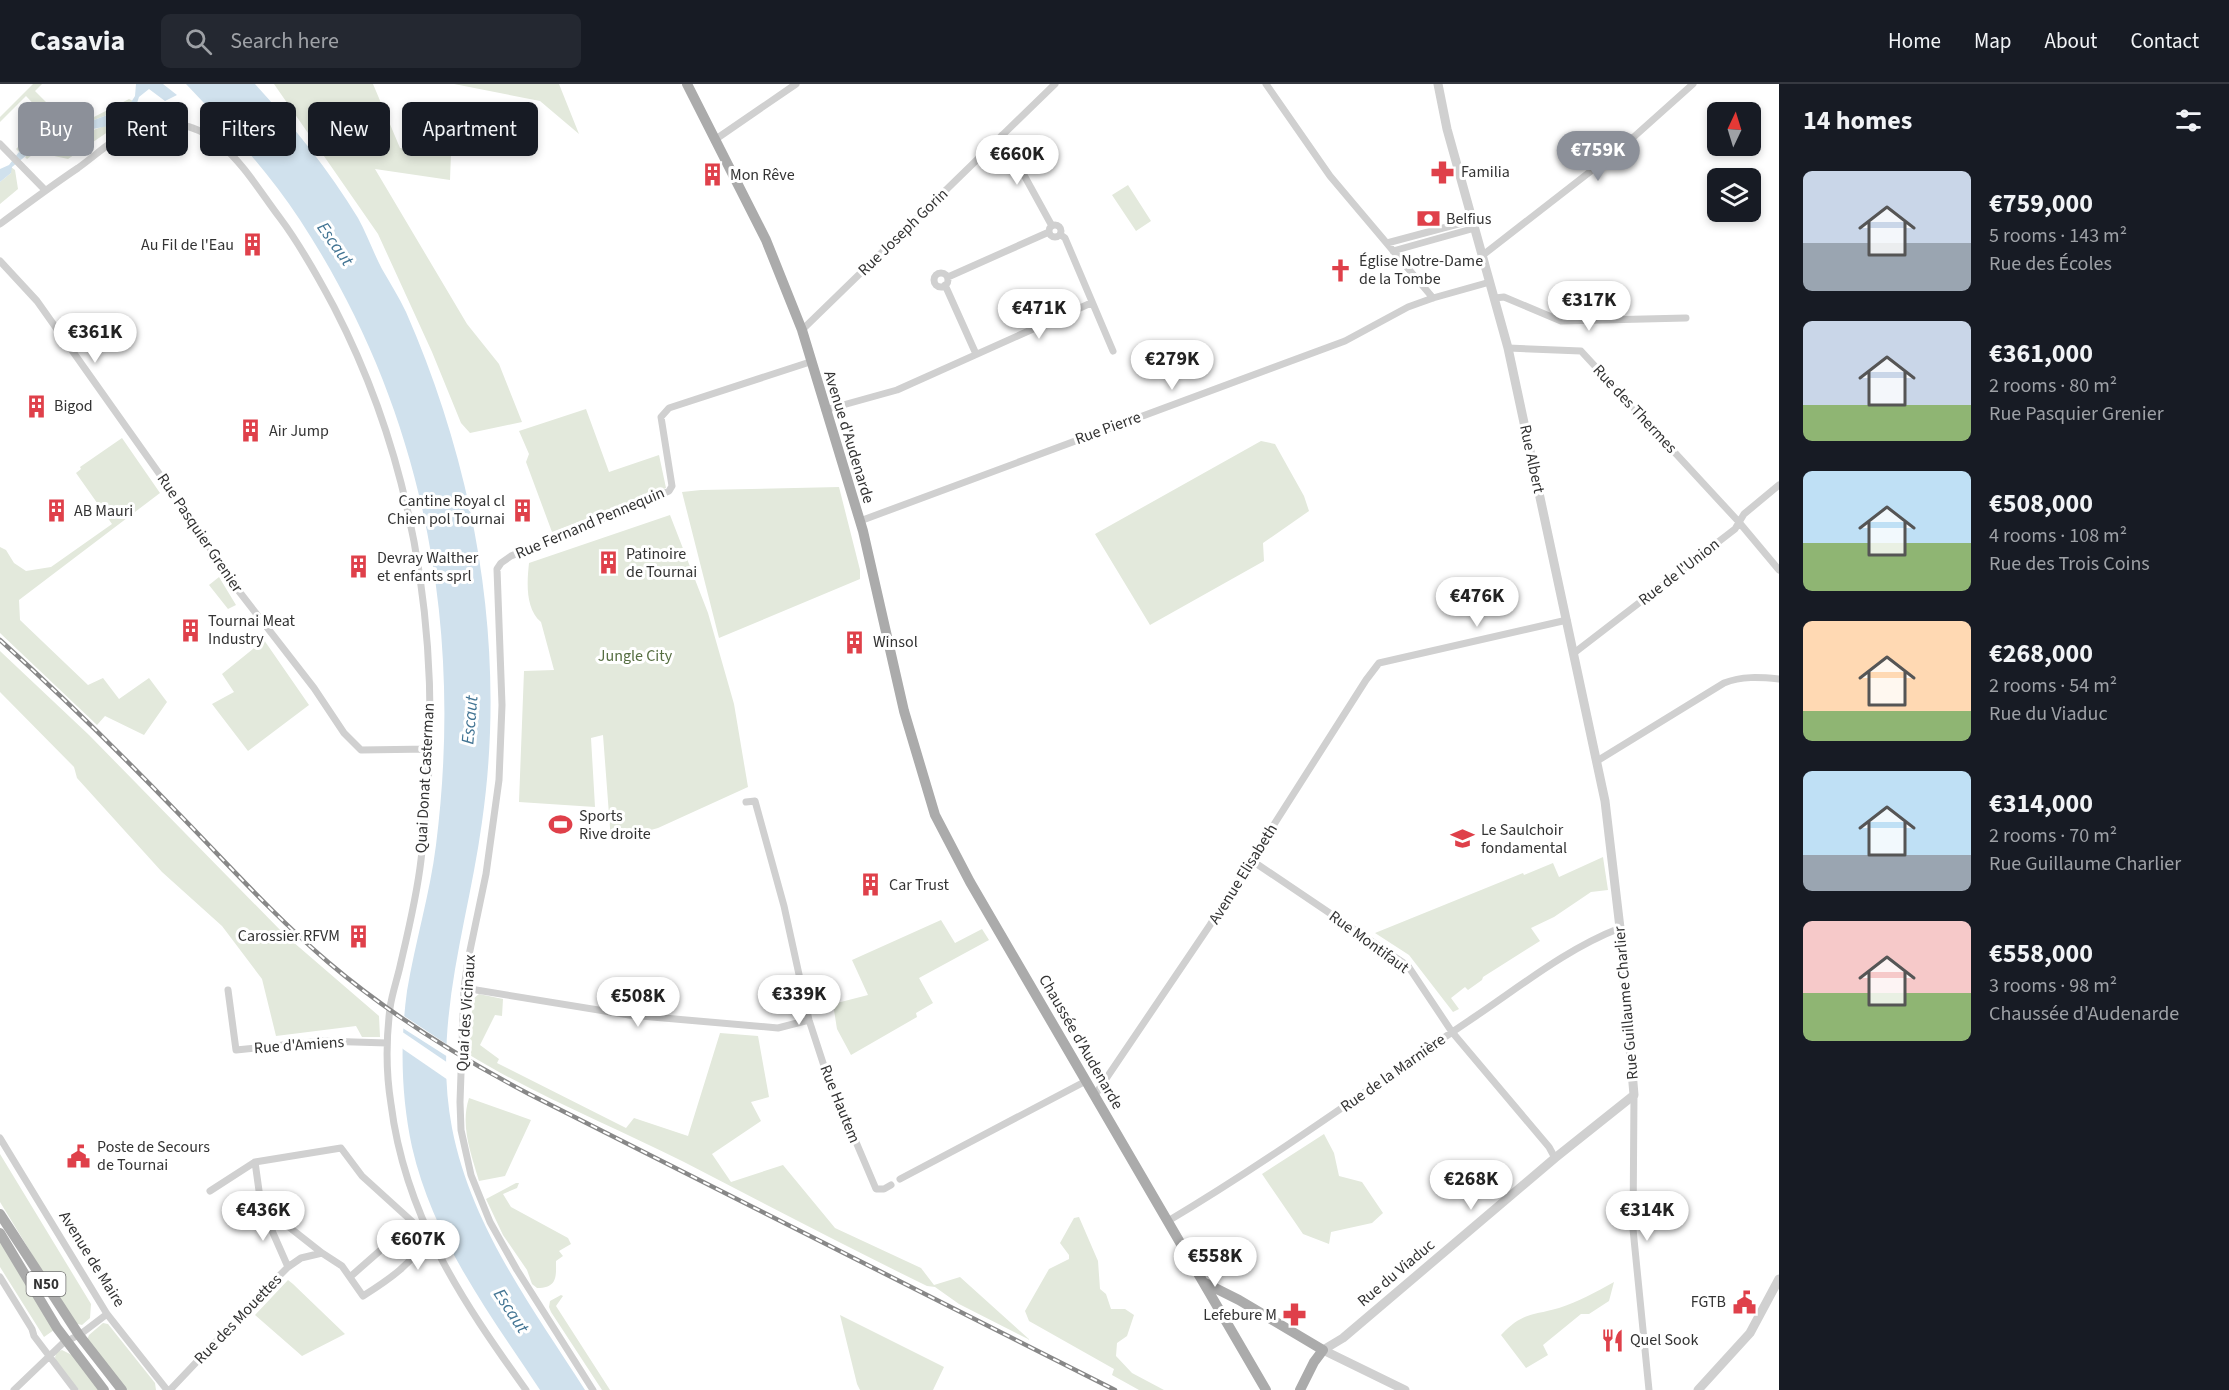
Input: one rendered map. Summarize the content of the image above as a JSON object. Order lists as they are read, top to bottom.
{
  "streets": {
    "main road": [
      "Avenue d'Audenarde",
      "Chaussée d'Audenarde",
      "Rue du Viaduc",
      "N50"
    ],
    "street": [
      "Rue Joseph Gorin",
      "Rue des Thermes",
      "Rue Pierre",
      "Rue Albert",
      "Rue Fernand Pennequin",
      "Rue Pasquier Grenier",
      "Rue de l'Union",
      "Quai Donat Casterman",
      "Avenue Elisabeth",
      "Rue Montifaut",
      "Rue Guillaume Charlier",
      "Quai des Vicinaux",
      "Rue d'Amiens",
      "Rue de la Marnière",
      "Rue Hautem",
      "Avenue de Maire",
      "Rue des Mouettes"
    ]
  },
  "crossings": [
    ["Rue Joseph Gorin", "Avenue d'Audenarde"],
    ["Rue des Thermes", "Rue Albert"],
    ["Rue des Thermes", "Rue de l'Union"],
    ["Rue Pierre", "Avenue d'Audenarde"],
    ["Rue Pierre", "Rue Albert"],
    ["Avenue d'Audenarde", "Rue Fernand Pennequin"],
    ["Avenue d'Audenarde", "Chaussée d'Audenarde"],
    ["Rue Albert", "Avenue Elisabeth"],
    ["Rue Albert", "Rue Guillaume Charlier"],
    ["Rue Fernand Pennequin", "Quai des Vicinaux"],
    ["Rue Pasquier Grenier", "Quai Donat Casterman"],
    ["Rue de l'Union", "Rue Guillaume Charlier"],
    ["Quai Donat Casterman", "Rue d'Amiens"],
    ["Avenue Elisabeth", "Rue Montifaut"],
    ["Avenue Elisabeth", "Rue Guillaume Charlier"],
    ["Avenue Elisabeth", "Chaussée d'Audenarde"],
    ["Rue Montifaut", "Rue de la Marnière"],
    ["Rue Montifaut", "Rue du Viaduc"],
    ["Rue Guillaume Charlier", "Rue de la Marnière"],
    ["Rue Guillaume Charlier", "Rue du Viaduc"],
    ["Chaussée d'Audenarde", "Rue de la Marnière"],
    ["Avenue de Maire", "Rue des Mouettes"]
  ],
  "water": ["Escaut"],
  "parks": ["Jungle City"],
  "places": {
    "pharmacy": ["Familia", "Lefebure M"],
    "building": [
      "Mon Rêve",
      "Au Fil de l'Eau",
      "Bigod",
      "Air Jump",
      "Cantine Royal cl Chien pol Tournai",
      "AB Mauri",
      "Patinoire de Tournai",
      "Devray Walther et enfants sprl",
      "Tournai Meat Industry",
      "Winsol",
      "Car Trust",
      "Carossier RFVM"
    ],
    "bank": ["Belfius"],
    "church": ["Église Notre-Dame de la Tombe"],
    "sports": ["Sports Rive droite"],
    "school or university": ["Le Saulchoir fondamental"],
    "public building": ["Poste de Secours de Tournai", "FGTB"],
    "restaurant": ["Quel Sook"]
  },
  "north": "top",
  "page": {
    "header": "Casavia",
    "search": "Search here",
    "nav": [
      "Home",
      "Map",
      "About",
      "Contact"
    ],
    "heading": "14 homes",
    "chip": [
      "Buy",
      "Rent",
      "Filters",
      "New",
      "Apartment"
    ],
    "price": [
      "€759K",
      "€660K",
      "€317K",
      "€471K",
      "€361K",
      "€279K",
      "€476K",
      "€339K",
      "€508K",
      "€268K",
      "€436K",
      "€314K",
      "€607K",
      "€558K"
    ],
    "list": [
      {
        "name": "€759,000",
        "note": "5 rooms · 143 m² · Rue des Écoles"
      },
      {
        "name": "€361,000",
        "note": "2 rooms · 80 m² · Rue Pasquier Grenier"
      },
      {
        "name": "€508,000",
        "note": "4 rooms · 108 m² · Rue des Trois Coins"
      },
      {
        "name": "€268,000",
        "note": "2 rooms · 54 m² · Rue du Viaduc"
      },
      {
        "name": "€314,000",
        "note": "2 rooms · 70 m² · Rue Guillaume Charlier"
      },
      {
        "name": "€558,000",
        "note": "3 rooms · 98 m² · Chaussée d'Audenarde"
      }
    ]
  }
}
